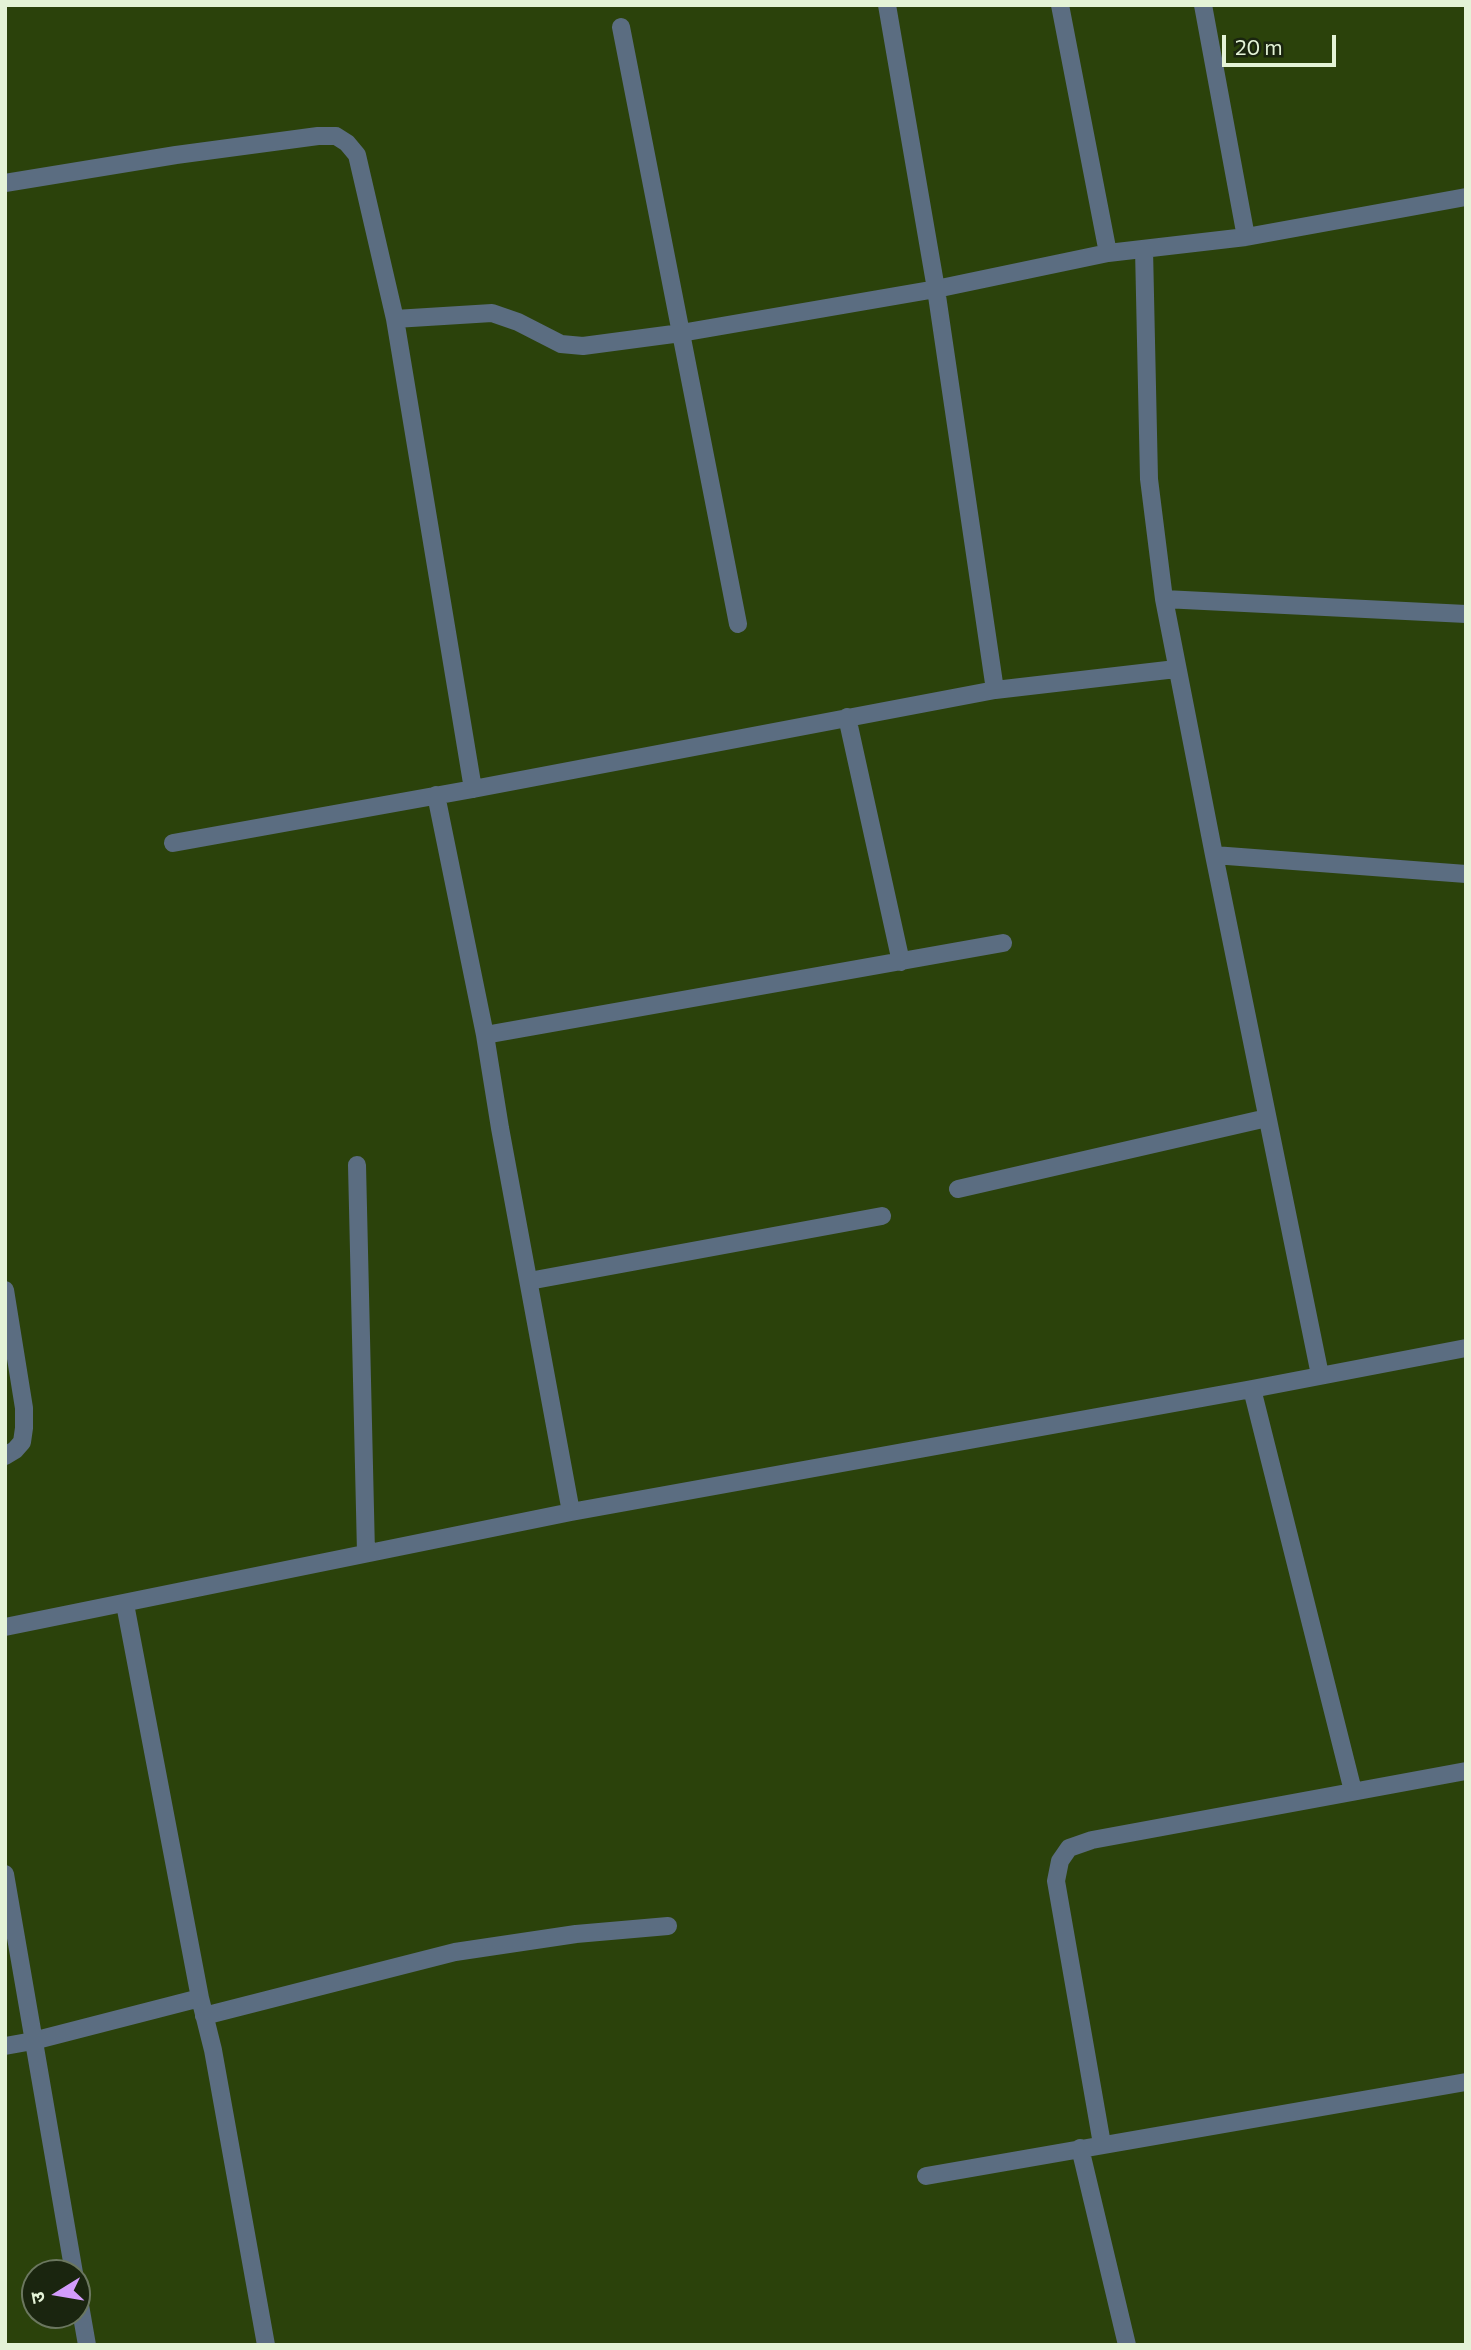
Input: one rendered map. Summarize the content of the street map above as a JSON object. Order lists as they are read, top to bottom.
{
  "scale_bar": "20 m",
  "north": "left"
}
